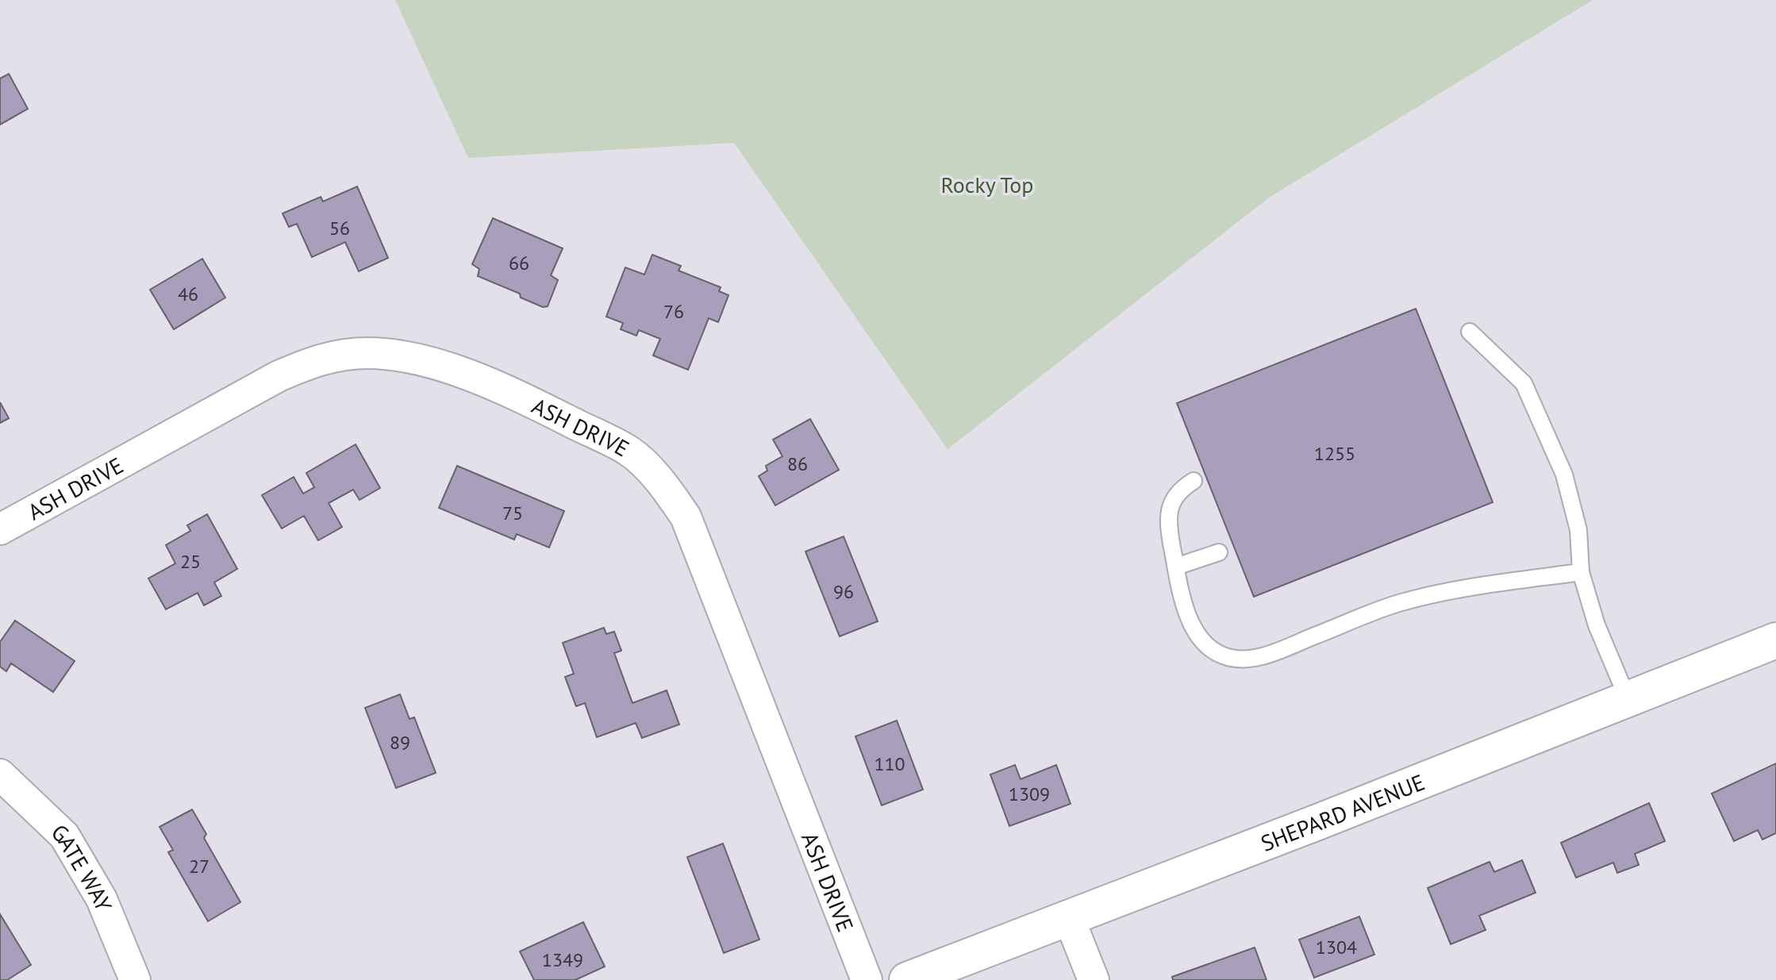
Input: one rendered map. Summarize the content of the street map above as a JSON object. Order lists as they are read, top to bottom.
{
  "streets": {
    "main road": ["SHEPARD AVENUE"],
    "street": ["ASH DRIVE", "GATE WAY"]
  },
  "parks": ["Rocky Top"],
  "house_numbers": [
    "56",
    "66",
    "46",
    "76",
    "1255",
    "86",
    "75",
    "25",
    "96",
    "89",
    "110",
    "1309",
    "27",
    "1304",
    "1349"
  ]
}
